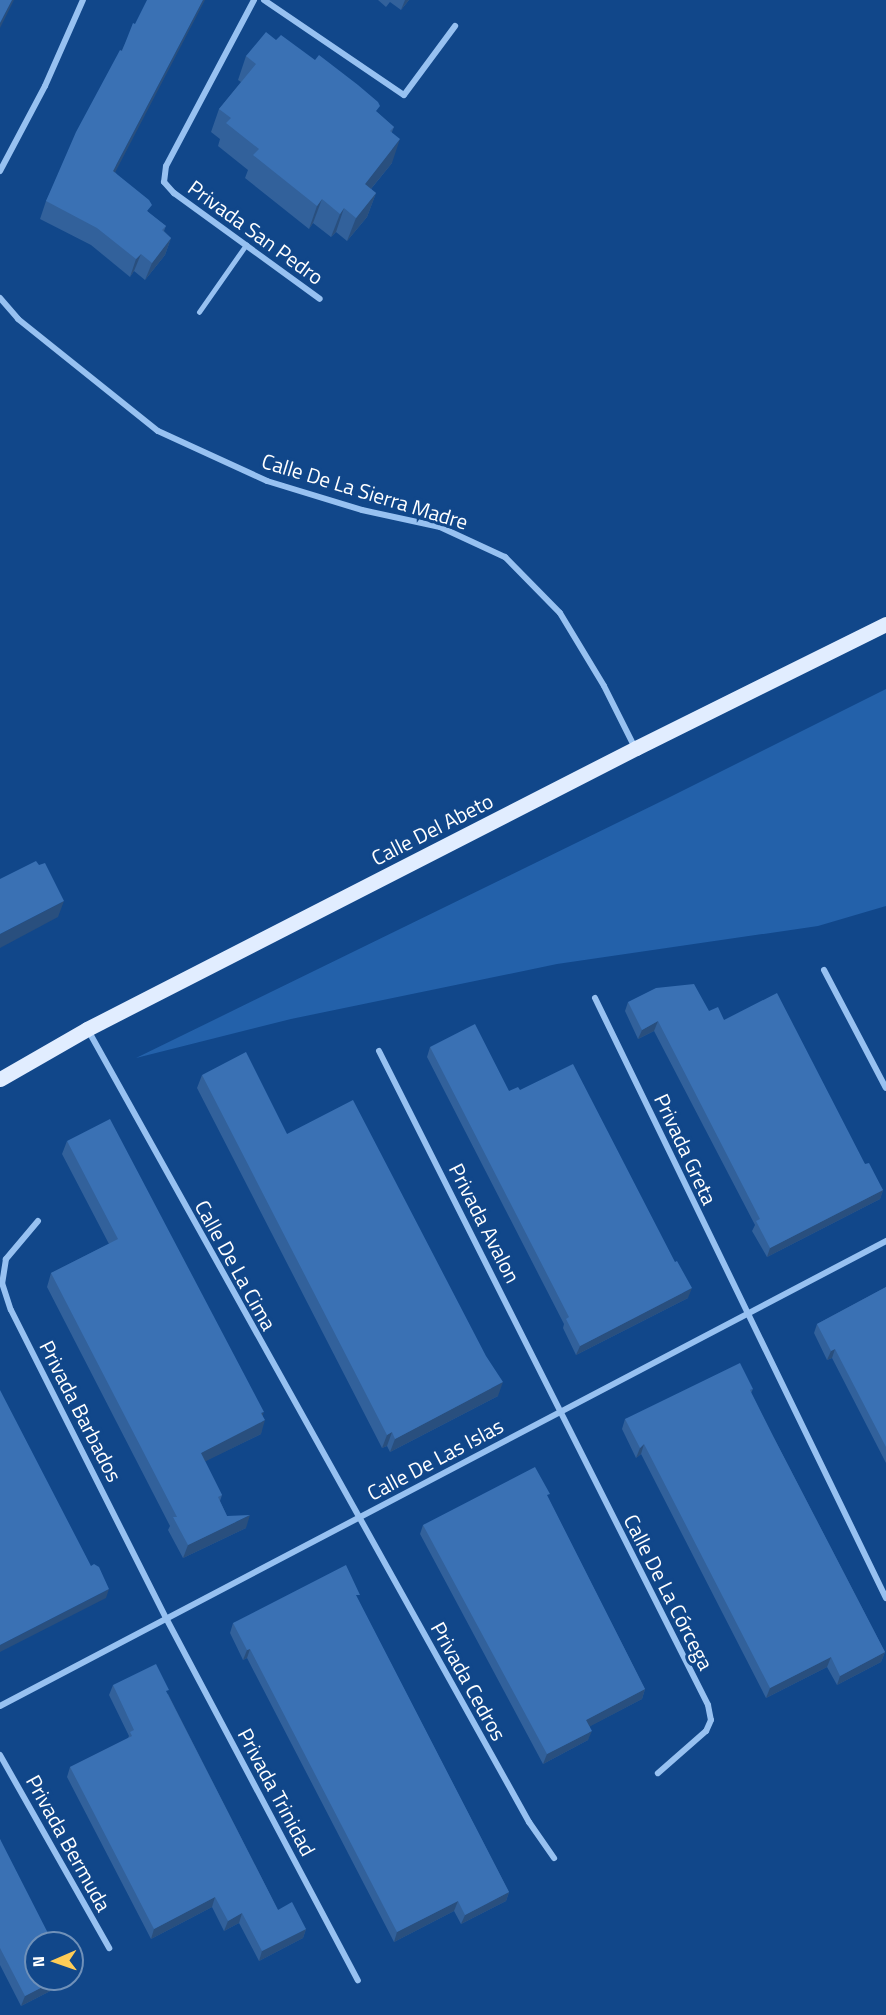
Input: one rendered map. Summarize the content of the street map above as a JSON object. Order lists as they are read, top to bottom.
{
  "streets": {
    "main road": ["Calle Del Abeto"],
    "street": [
      "Privada San Pedro",
      "Calle De La Sierra Madre",
      "Privada Greta",
      "Privada Avalon",
      "Calle De La Cima",
      "Privada Barbados",
      "Calle De Las Islas",
      "Calle De La Córcega",
      "Privada Cedros",
      "Privada Trinidad",
      "Privada Bermuda"
    ]
  },
  "crossings": [
    ["Calle De La Sierra Madre", "Calle Del Abeto"],
    ["Calle Del Abeto", "Calle De La Cima"],
    ["Privada Greta", "Calle De Las Islas"],
    ["Privada Avalon", "Calle De Las Islas"],
    ["Privada Avalon", "Calle De La Córcega"],
    ["Calle De La Cima", "Calle De Las Islas"],
    ["Calle De La Cima", "Privada Cedros"],
    ["Privada Barbados", "Calle De Las Islas"],
    ["Privada Barbados", "Privada Trinidad"],
    ["Calle De Las Islas", "Calle De La Córcega"],
    ["Calle De Las Islas", "Privada Cedros"],
    ["Calle De Las Islas", "Privada Trinidad"]
  ],
  "north": "left"
}
